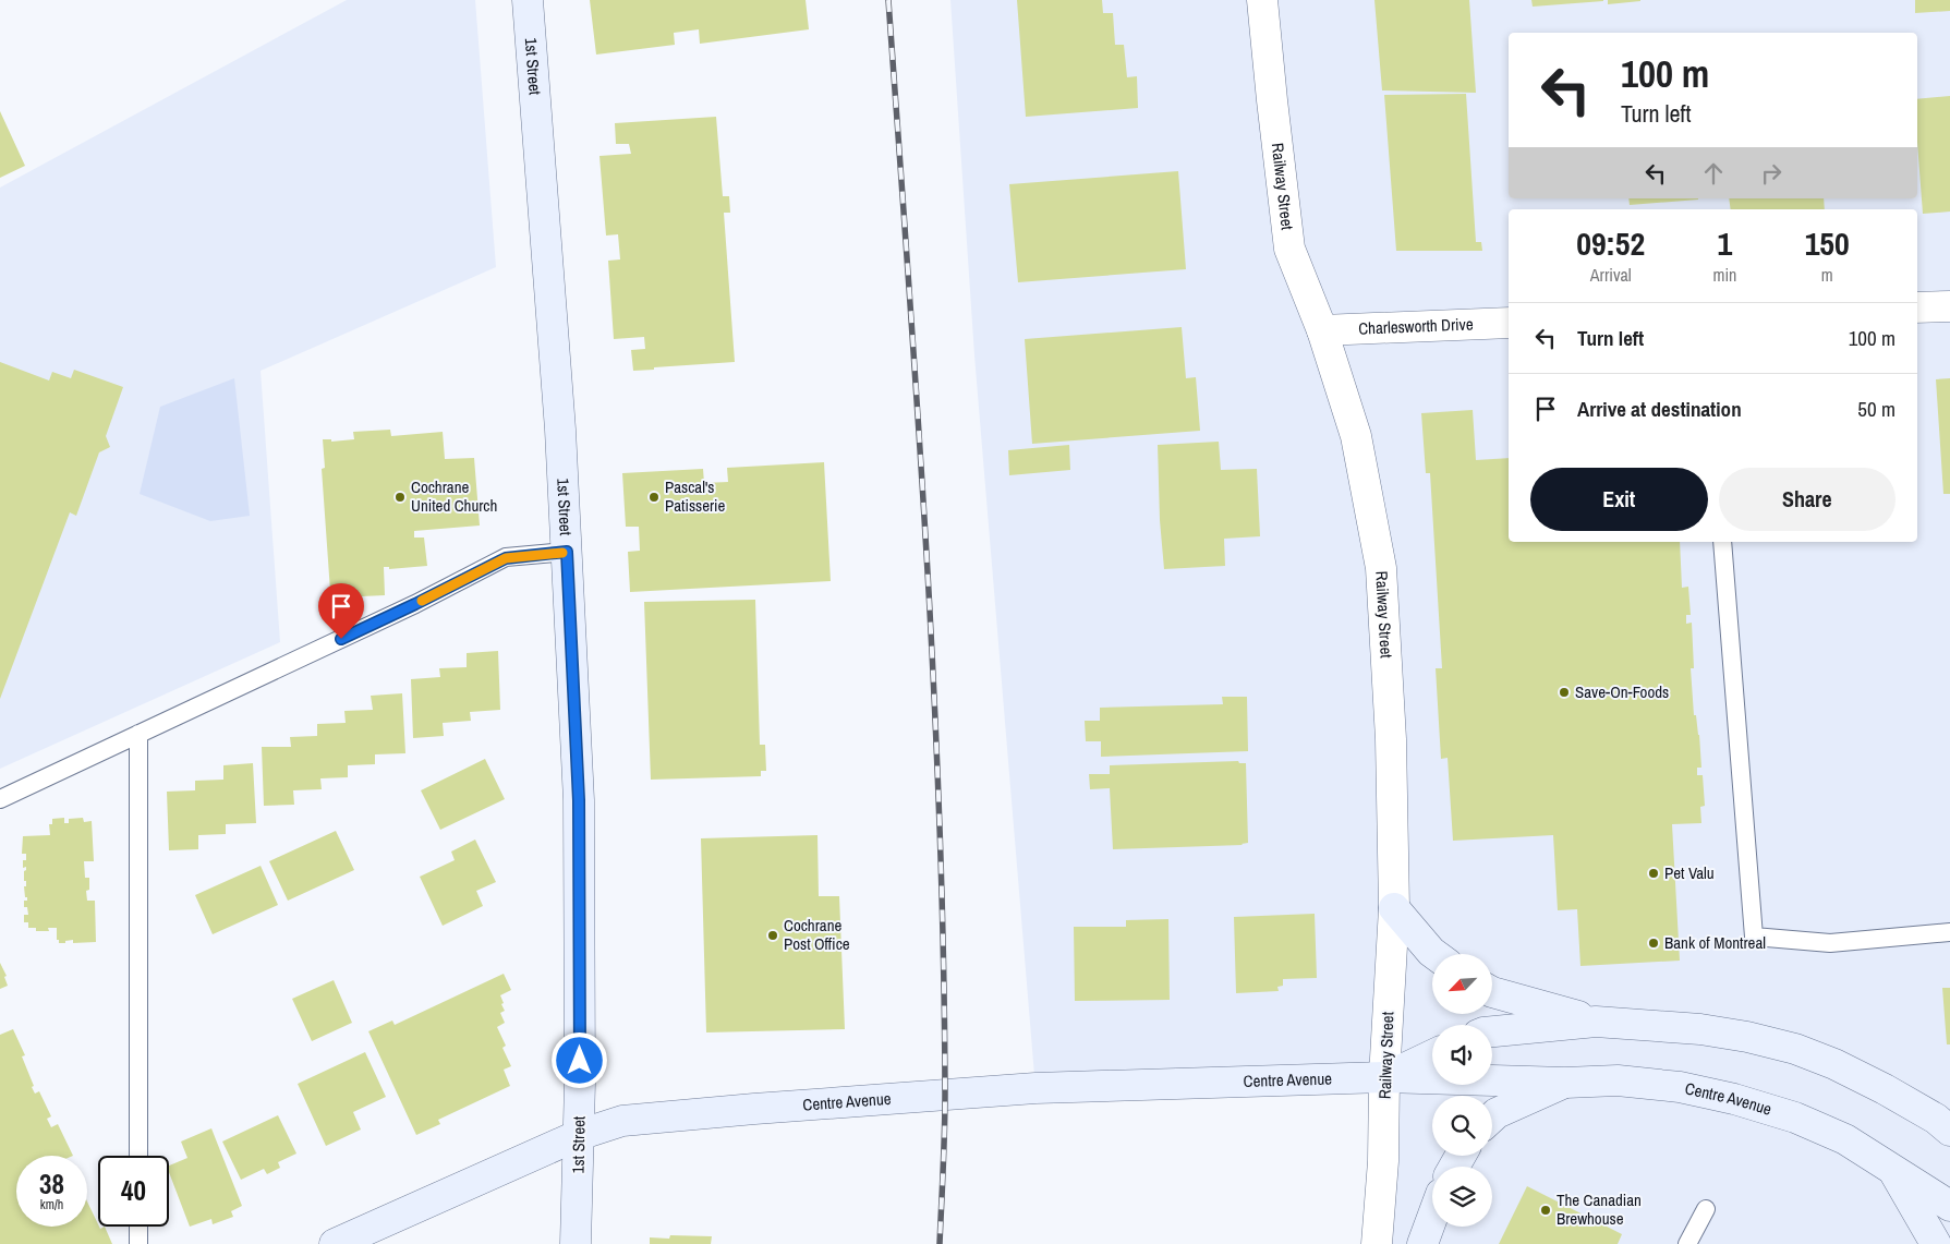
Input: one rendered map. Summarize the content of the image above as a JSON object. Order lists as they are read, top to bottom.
{
  "streets": {
    "main road": ["1st Street", "Centre Avenue"],
    "street": ["Railway Street", "Charlesworth Drive"]
  },
  "crossings": [
    ["1st Street", "Centre Avenue"],
    ["Railway Street", "Charlesworth Drive"],
    ["Railway Street", "Centre Avenue"]
  ],
  "places": [
    "Cochrane United Church",
    "Pascal's Patisserie",
    "Save-On-Foods",
    "Pet Valu",
    "Cochrane Post Office",
    "Bank of Montreal",
    "The Canadian Brewhouse"
  ],
  "north": "bottom left",
  "page": {
    "turn": ["100 m", "Turn left"],
    "eta": [
      "09:52",
      "Arrival",
      "1",
      "min",
      "150",
      "m"
    ],
    "list": [
      {
        "name": "Turn left",
        "value": "100 m"
      },
      {
        "name": "Arrive at destination",
        "value": "50 m"
      }
    ],
    "buttons": ["Exit", "Share"],
    "speed": "38 km/h",
    "limit": "40"
  }
}
